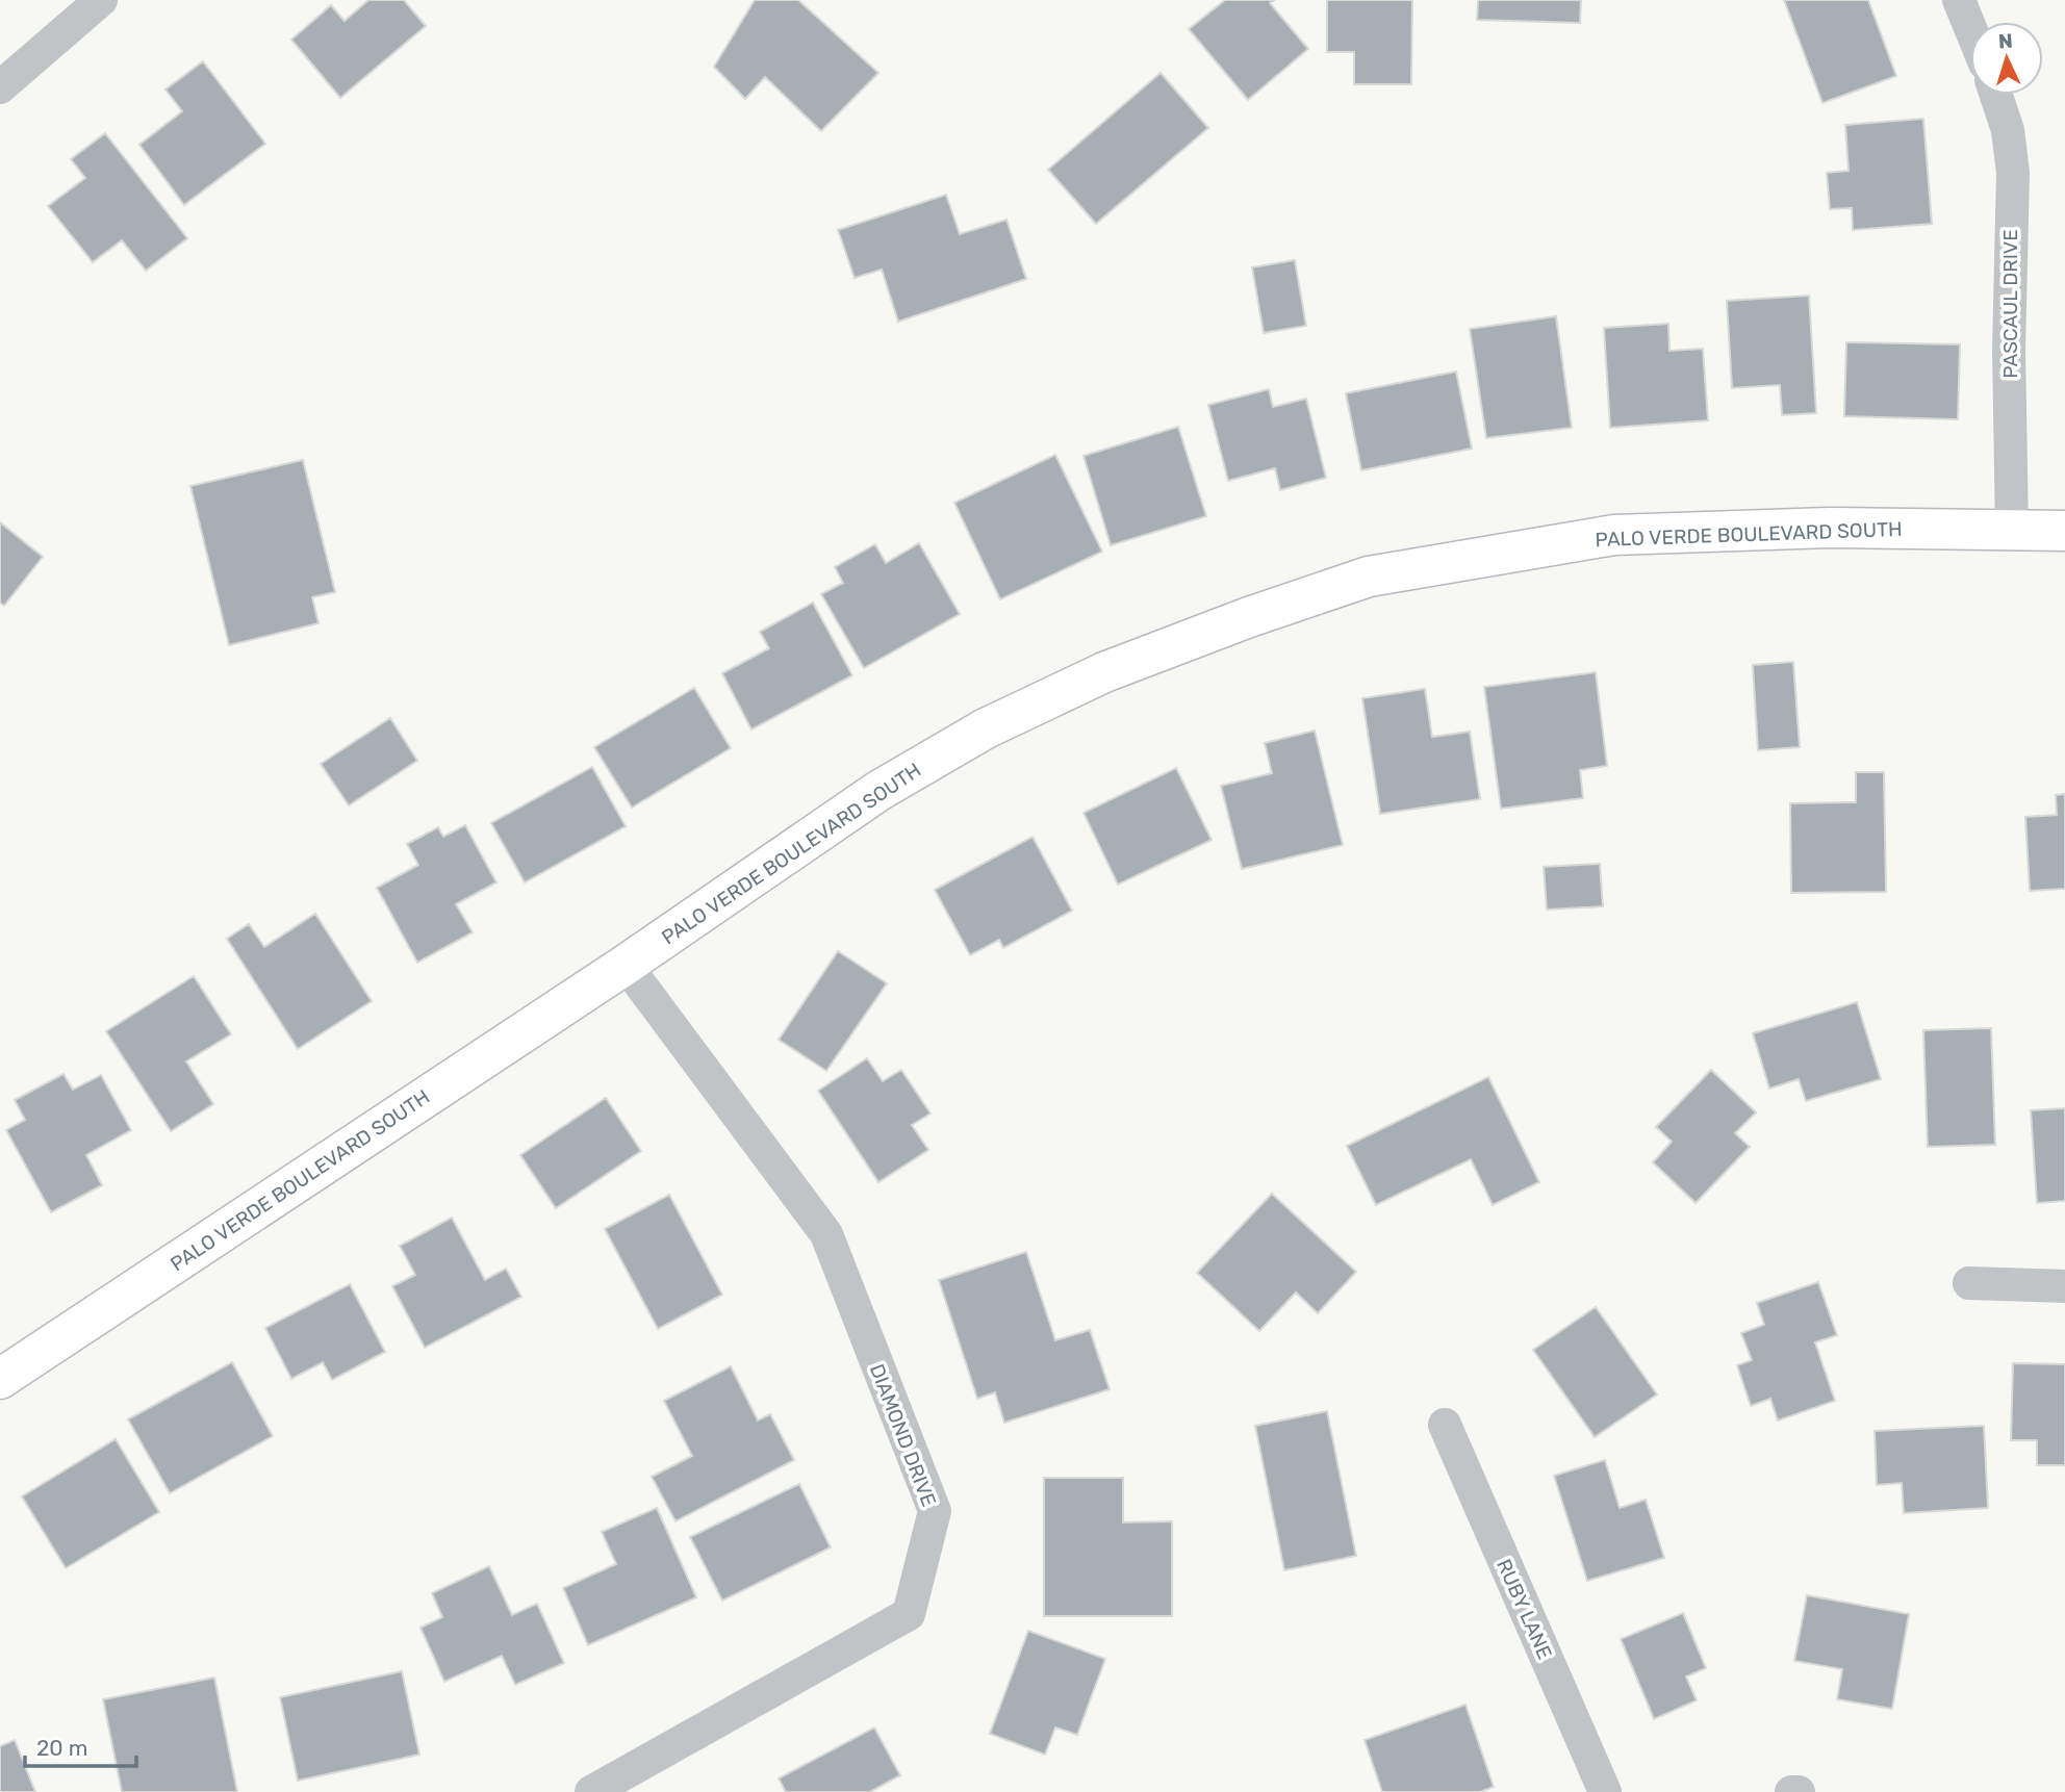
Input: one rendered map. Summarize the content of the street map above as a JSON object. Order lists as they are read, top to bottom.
{
  "streets": {
    "main road": ["PALO VERDE BOULEVARD SOUTH"],
    "street": ["PASCAUL DRIVE", "DIAMOND DRIVE", "RUBY LANE"]
  },
  "crossings": [
    ["PASCAUL DRIVE", "PALO VERDE BOULEVARD SOUTH"],
    ["PALO VERDE BOULEVARD SOUTH", "DIAMOND DRIVE"]
  ],
  "scale_bar": "20 m",
  "north": "top"
}
